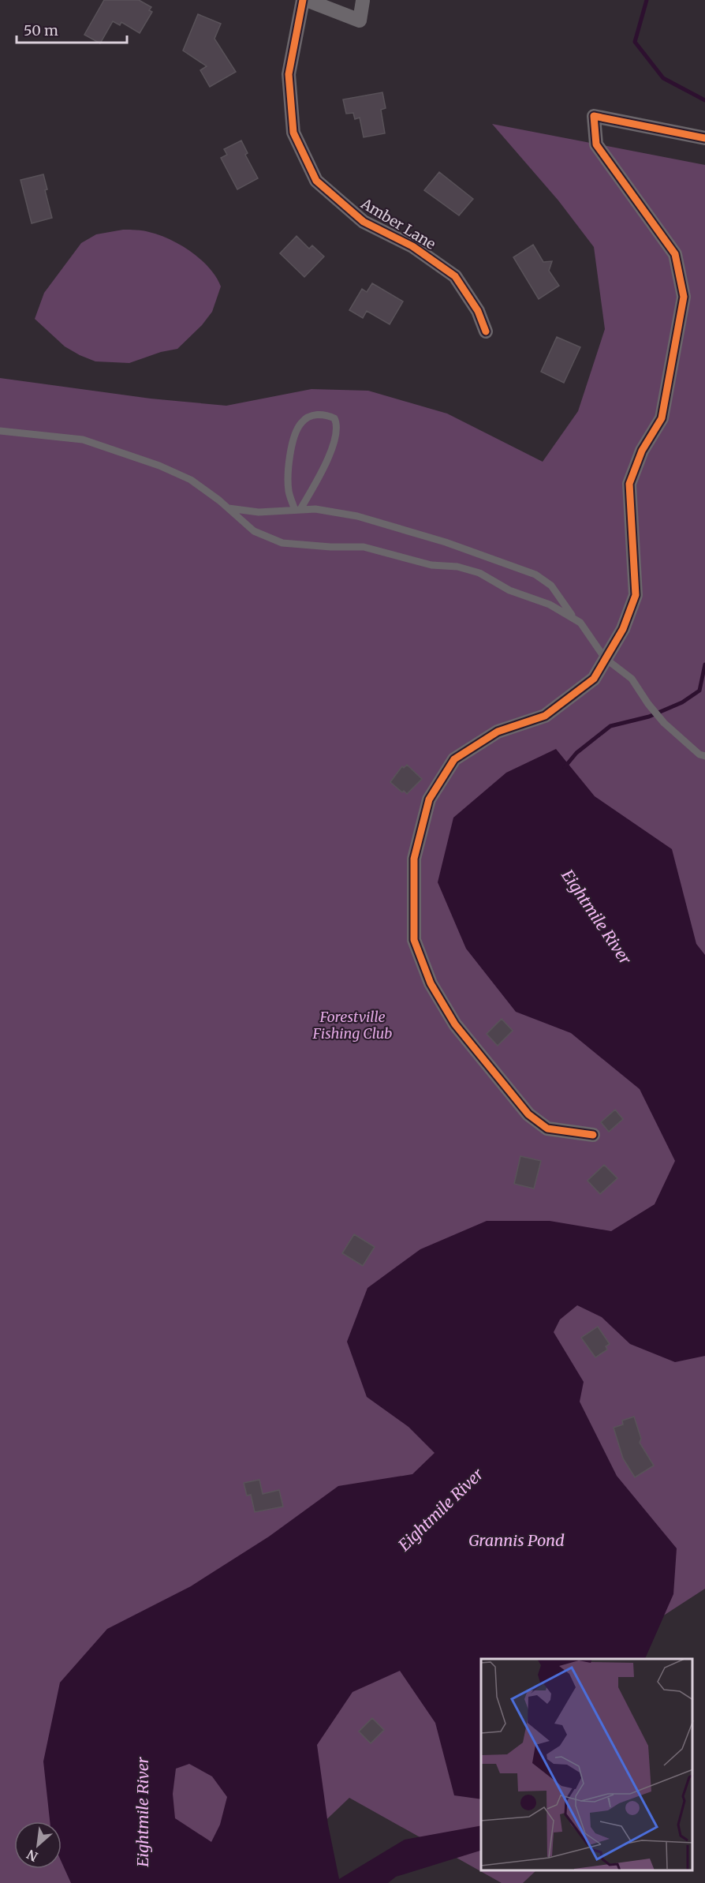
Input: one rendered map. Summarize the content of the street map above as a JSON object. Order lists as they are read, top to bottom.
{
  "streets": {
    "street": ["Amber Lane"]
  },
  "water": ["Eightmile River", "Grannis Pond"],
  "parks": ["Forestville Fishing Club"],
  "scale_bar": "50 m",
  "north": "bottom left"
}
